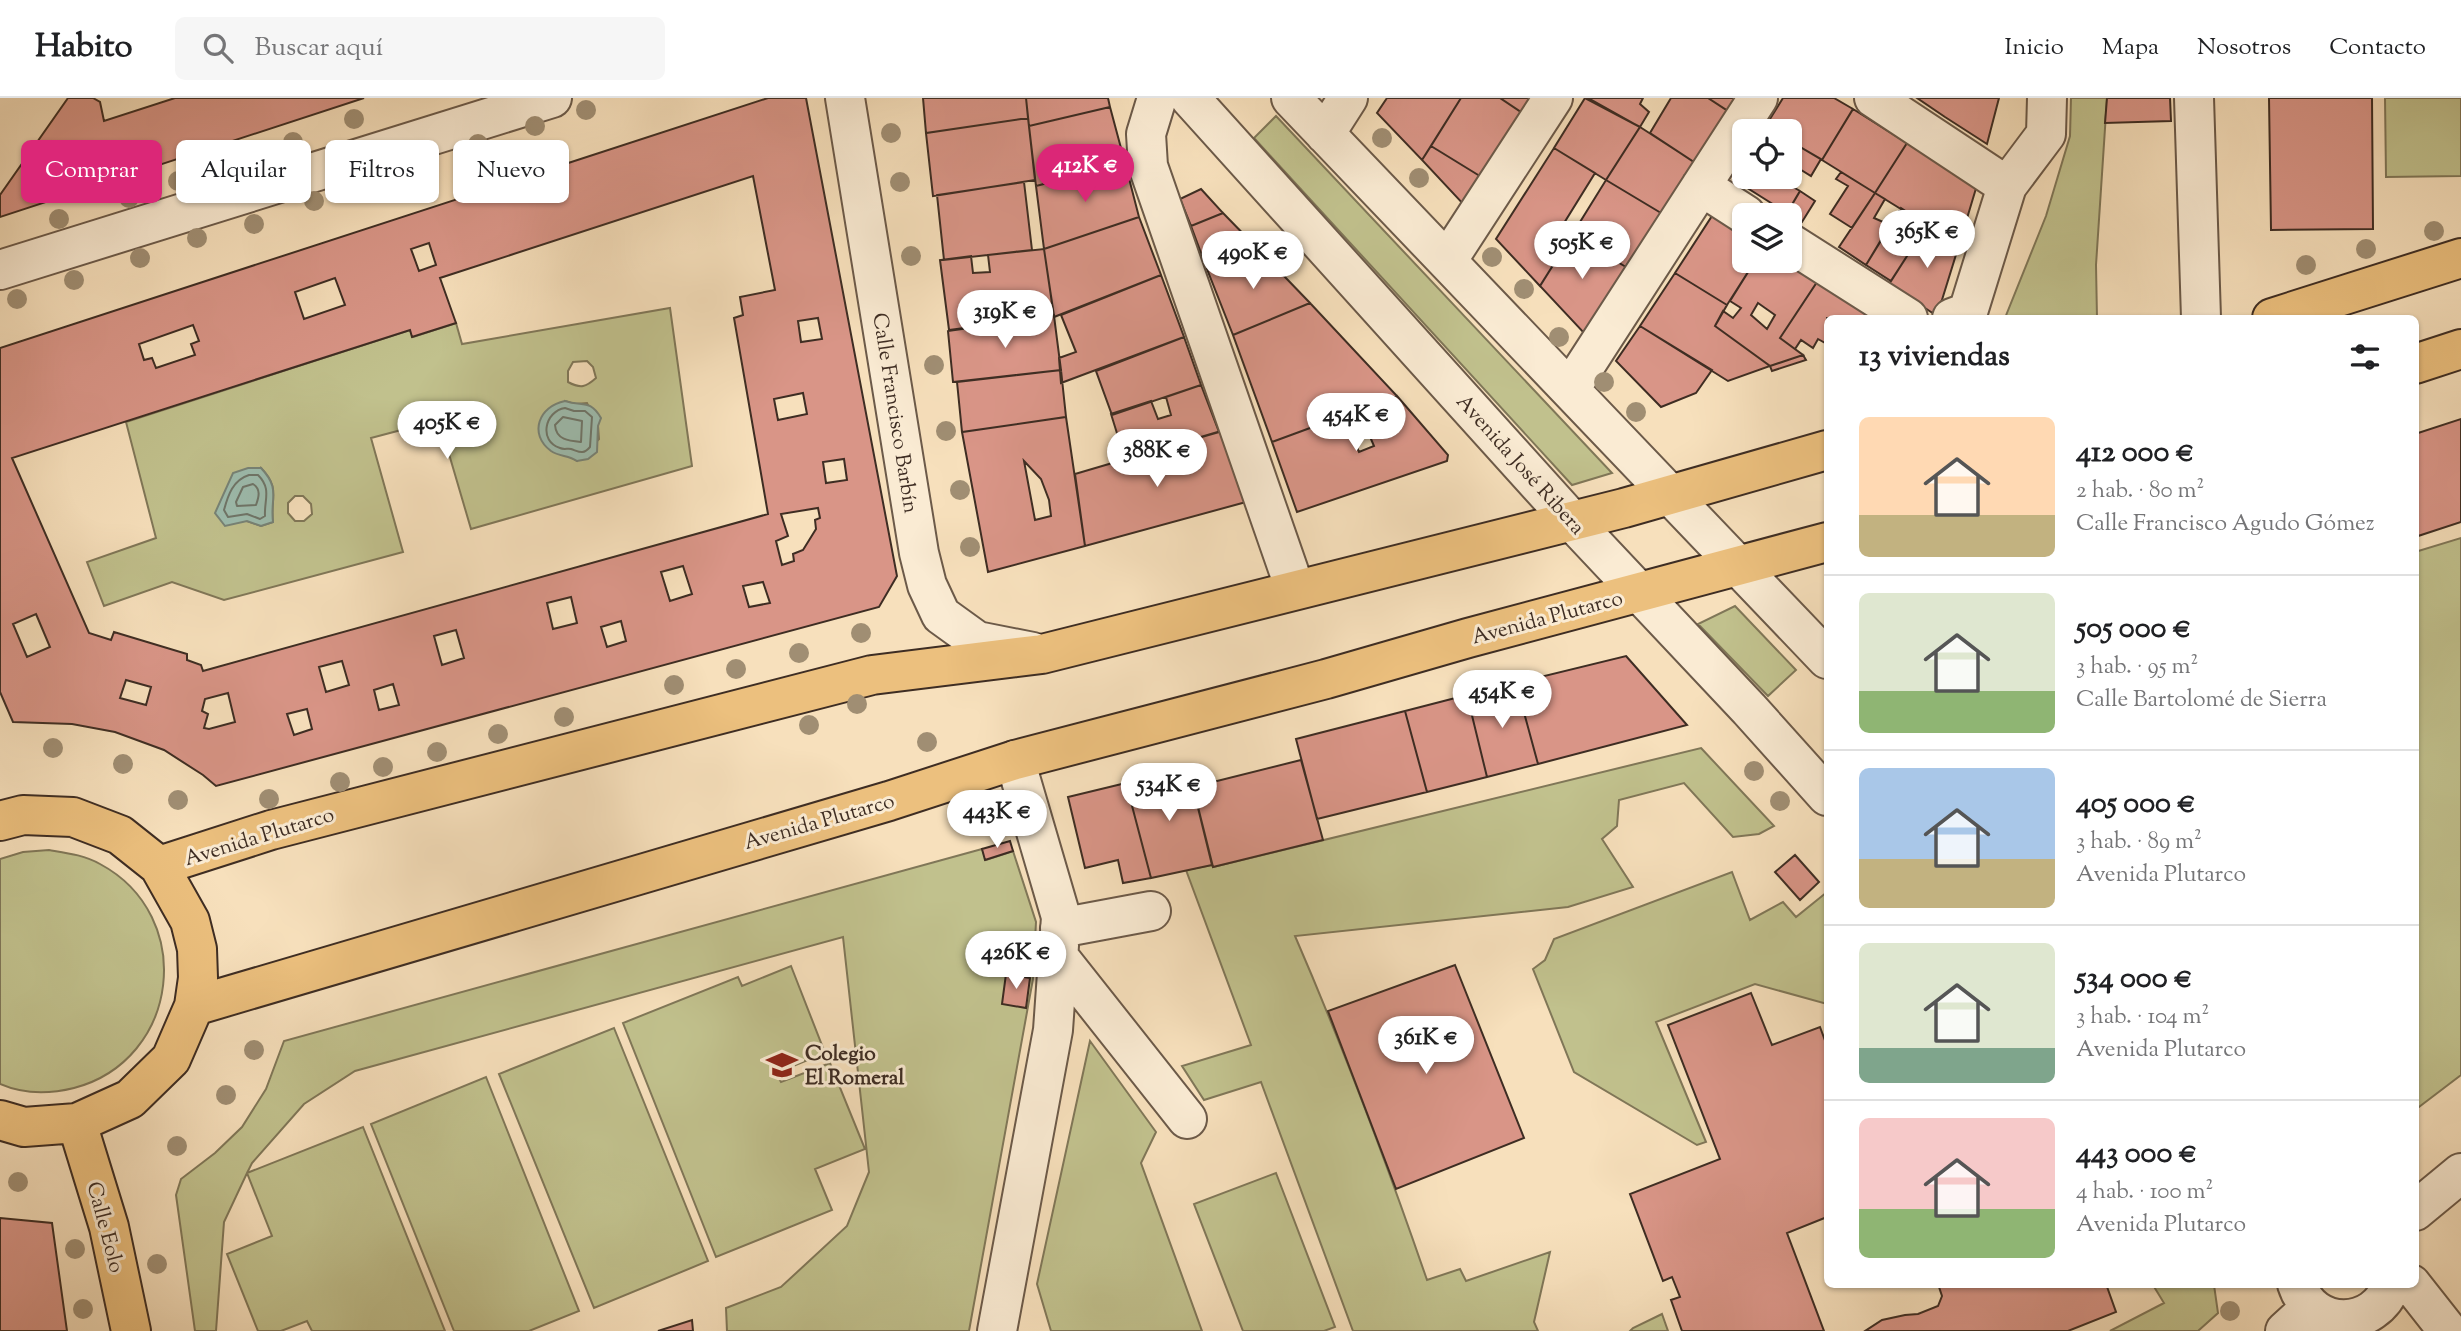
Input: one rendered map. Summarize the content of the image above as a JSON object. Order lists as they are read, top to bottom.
{
  "streets": {
    "main road": ["Avenida Plutarco", "Calle Eolo"],
    "street": ["Calle Francisco Barbín", "Avenida José Ribera"]
  },
  "crossings": [
    ["Calle Francisco Barbín", "Avenida Plutarco"],
    ["Avenida José Ribera", "Avenida Plutarco"]
  ],
  "places": {
    "school or university": ["Colegio El Romeral"]
  },
  "page": {
    "header": "Habito",
    "search": "Buscar aquí",
    "nav": [
      "Inicio",
      "Mapa",
      "Nosotros",
      "Contacto"
    ],
    "chip": [
      "Comprar",
      "Alquilar",
      "Filtros",
      "Nuevo"
    ],
    "price": [
      "412K €",
      "365K €",
      "505K €",
      "490K €",
      "319K €",
      "454K €",
      "405K €",
      "388K €",
      "454K €",
      "534K €",
      "443K €",
      "426K €",
      "361K €"
    ],
    "heading": "13 viviendas",
    "list": [
      {
        "name": "412 000 €",
        "note": "2 hab. · 80 m² · Calle Francisco Agudo Gómez"
      },
      {
        "name": "505 000 €",
        "note": "3 hab. · 95 m² · Calle Bartolomé de Sierra"
      },
      {
        "name": "405 000 €",
        "note": "3 hab. · 89 m² · Avenida Plutarco"
      },
      {
        "name": "534 000 €",
        "note": "3 hab. · 104 m² · Avenida Plutarco"
      },
      {
        "name": "443 000 €",
        "note": "4 hab. · 100 m² · Avenida Plutarco"
      }
    ]
  }
}
